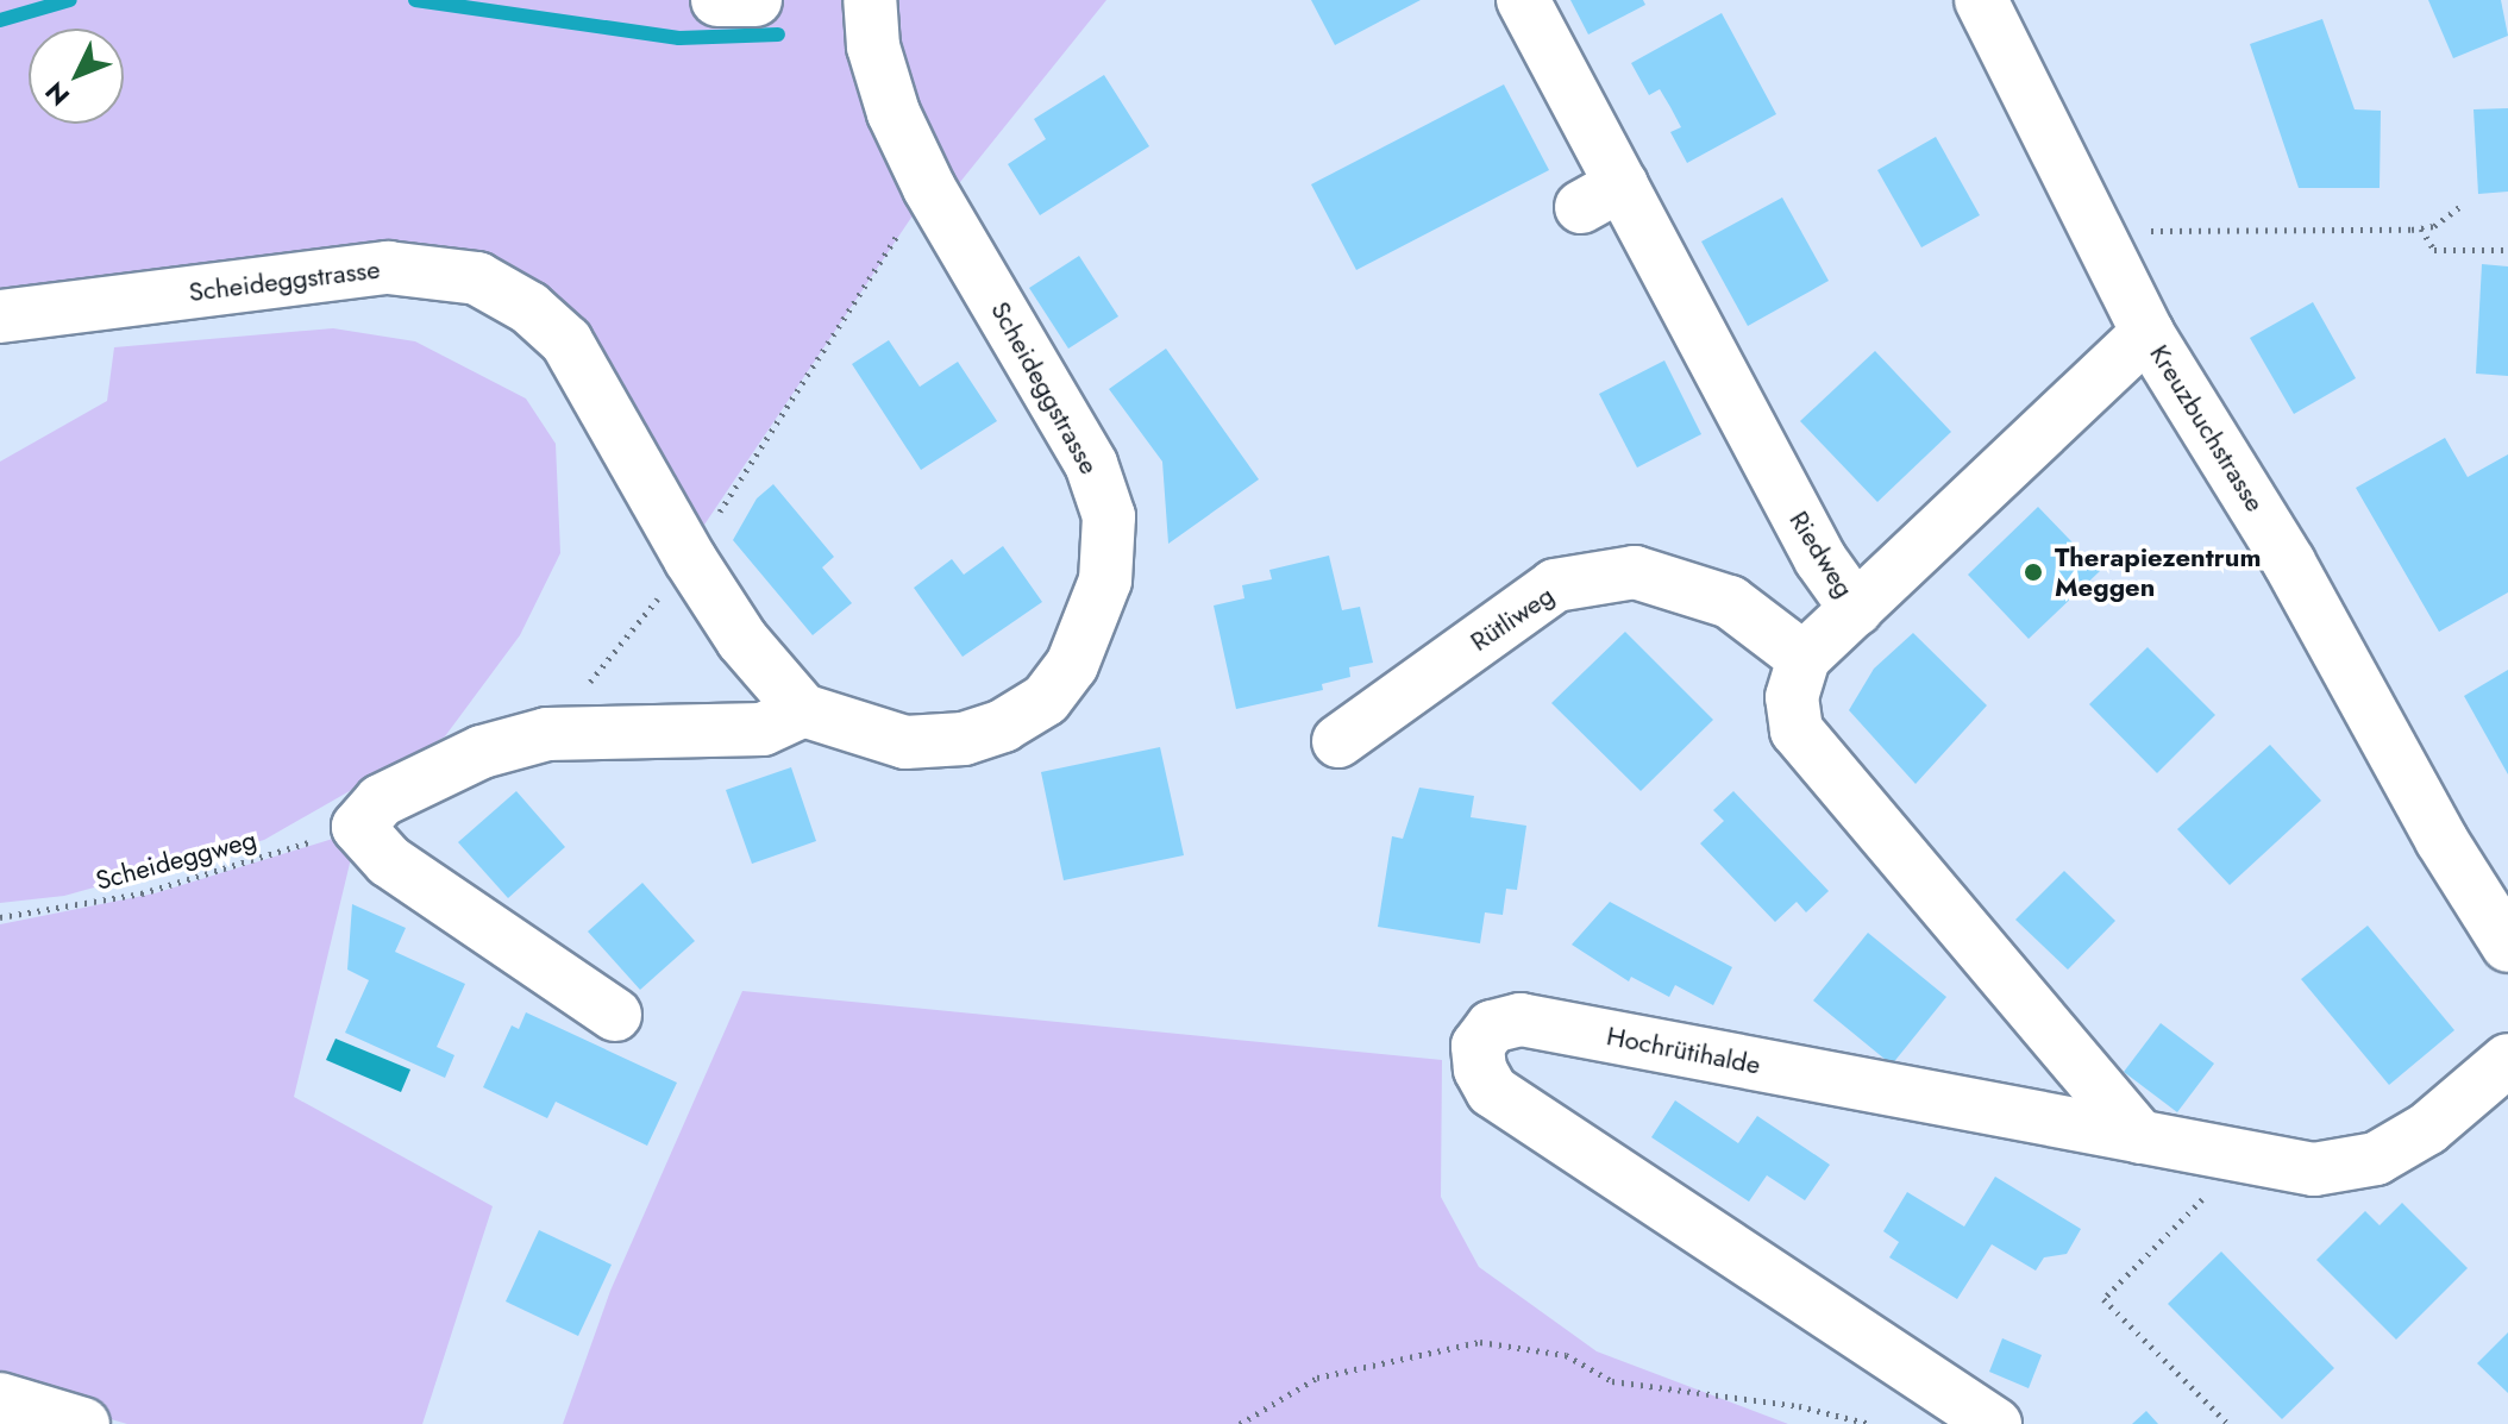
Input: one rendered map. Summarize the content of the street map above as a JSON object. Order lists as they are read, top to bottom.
{
  "streets": {
    "street": [
      "Scheideggstrasse",
      "Kreuzbuchstrasse",
      "Riedweg",
      "Rütliweg",
      "Hochrütihalde"
    ],
    "path": ["Scheideggweg"]
  },
  "crossings": [
    ["Riedweg", "Rütliweg"]
  ],
  "places": ["Therapiezentrum Meggen"],
  "north": "bottom left"
}
